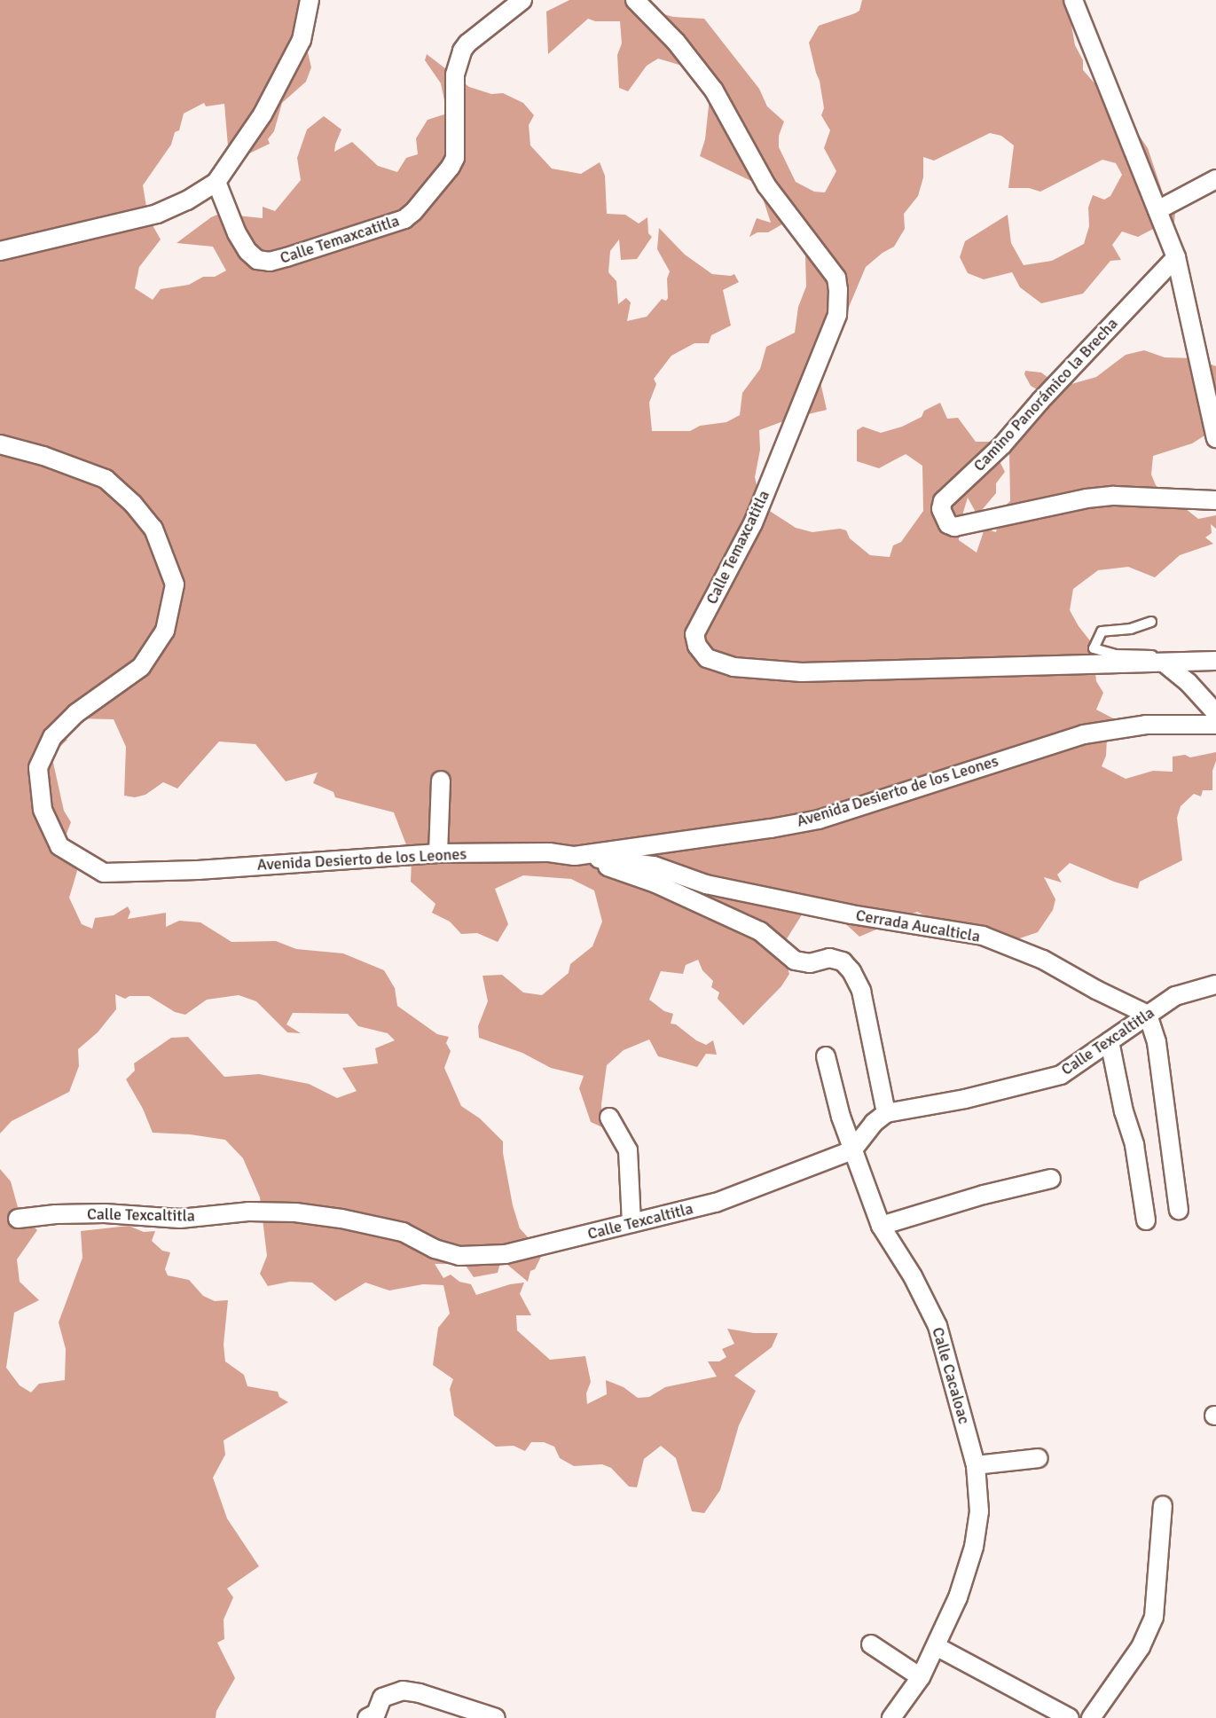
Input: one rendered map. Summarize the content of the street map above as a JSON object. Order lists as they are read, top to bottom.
{
  "streets": {
    "street": [
      "Calle Temaxcatitla",
      "Camino Panorámico la Brecha",
      "Avenida Desierto de los Leones",
      "Cerrada Aucalticla",
      "Calle Texcaltitla",
      "Calle Cacaloac"
    ]
  },
  "crossings": [
    ["Avenida Desierto de los Leones", "Cerrada Aucalticla"],
    ["Cerrada Aucalticla", "Calle Texcaltitla"],
    ["Calle Texcaltitla", "Calle Cacaloac"]
  ]
}
